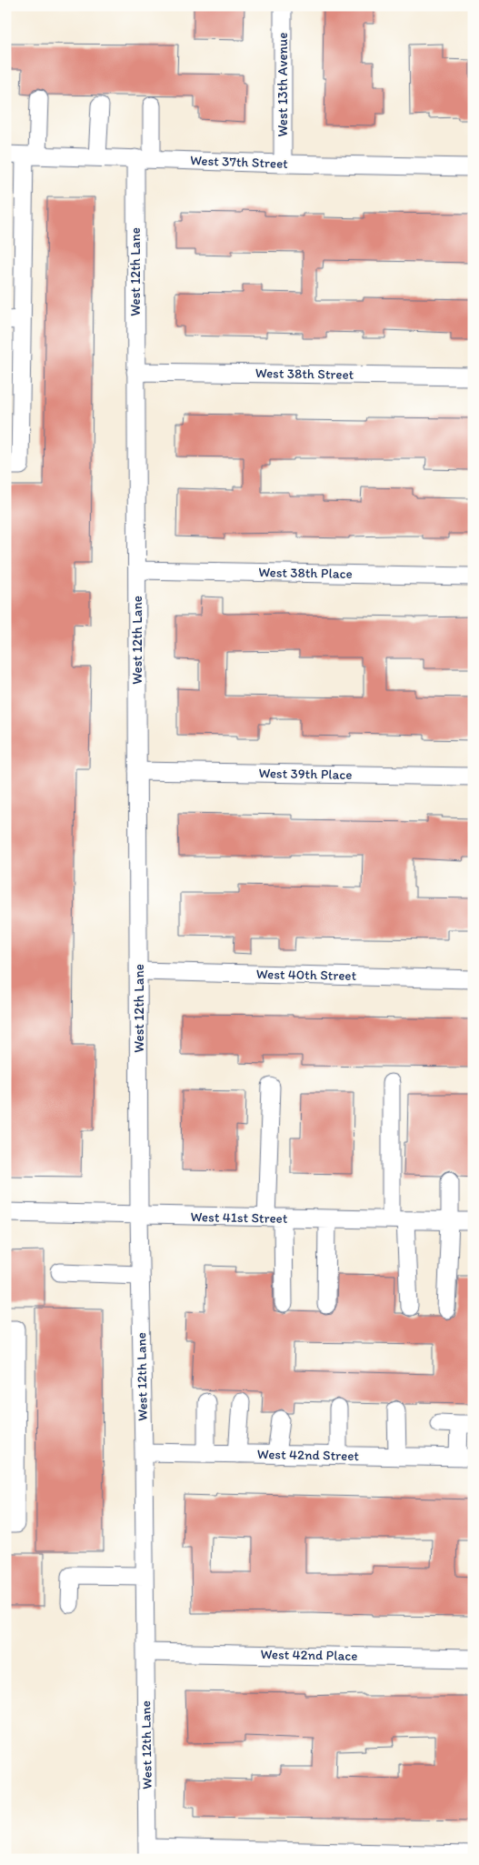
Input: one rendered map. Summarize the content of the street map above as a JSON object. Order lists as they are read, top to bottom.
{
  "streets": {
    "street": [
      "West 13th Avenue",
      "West 37th Street",
      "West 12th Lane",
      "West 38th Street",
      "West 38th Place",
      "West 39th Place",
      "West 40th Street",
      "West 41st Street",
      "West 42nd Street",
      "West 42nd Place"
    ]
  },
  "crossings": [
    ["West 13th Avenue", "West 37th Street"],
    ["West 37th Street", "West 12th Lane"],
    ["West 12th Lane", "West 38th Street"],
    ["West 12th Lane", "West 38th Place"],
    ["West 12th Lane", "West 39th Place"],
    ["West 12th Lane", "West 40th Street"],
    ["West 12th Lane", "West 41st Street"],
    ["West 12th Lane", "West 42nd Street"],
    ["West 12th Lane", "West 42nd Place"]
  ]
}
